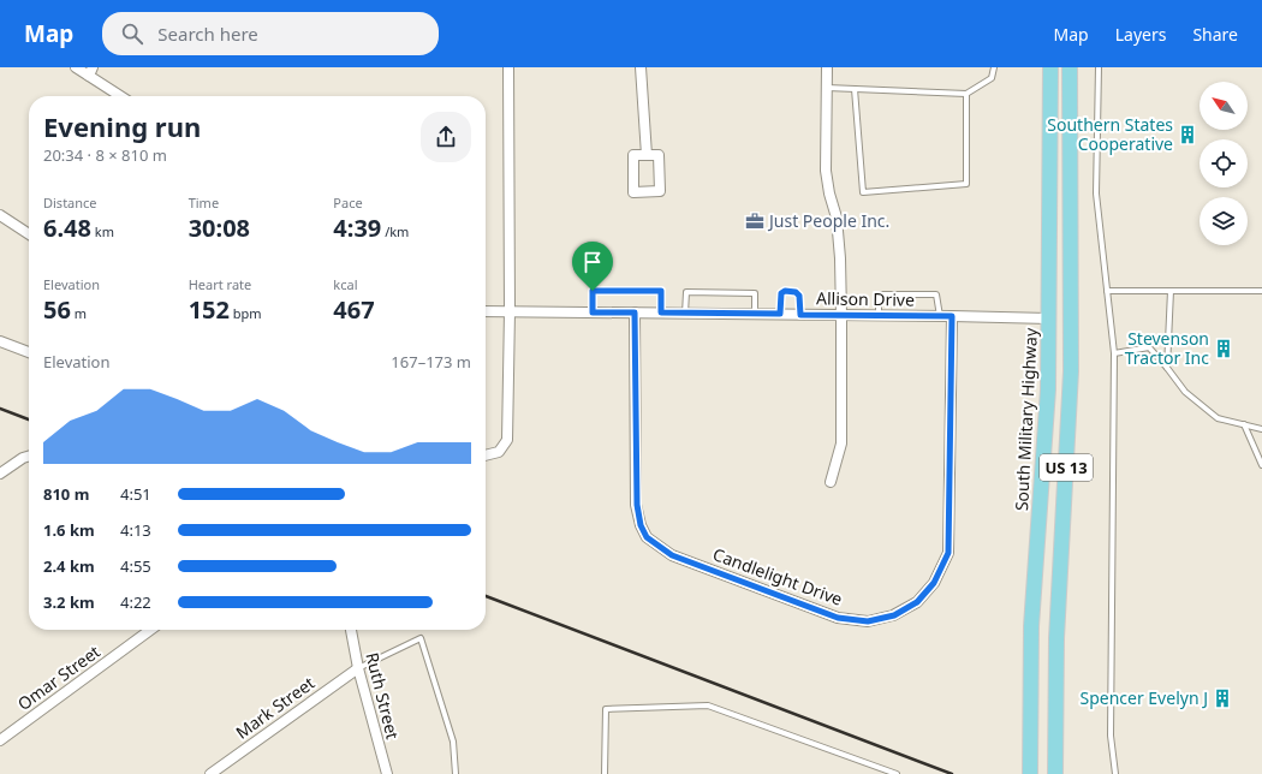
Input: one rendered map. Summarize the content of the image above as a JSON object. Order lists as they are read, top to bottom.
{
  "streets": {
    "main road": ["South Military Highway", "US 13"],
    "street": [
      "Allison Drive",
      "Candlelight Drive",
      "Omar Street",
      "Ruth Street",
      "Mark Street"
    ]
  },
  "crossings": [
    ["Allison Drive", "South Military Highway"],
    ["Allison Drive", "Candlelight Drive"],
    ["Ruth Street", "Mark Street"]
  ],
  "places": {
    "building": ["Southern States Cooperative", "Stevenson Tractor Inc", "Spencer Evelyn J"],
    "office": ["Just People Inc."]
  },
  "north": "top left",
  "page": {
    "header": "Map",
    "search": "Search here",
    "nav": ["Map", "Layers", "Share"],
    "heading": ["Evening run", "20:34 · 8 × 810 m"],
    "stats": [
      ["Distance", "6.48 km"],
      ["Time", "30:08"],
      ["Pace", "4:39 /km"],
      ["Elevation", "56 m"],
      ["Heart rate", "152 bpm"],
      ["kcal", "467"]
    ],
    "chart": ["Elevation", "167–173 m"],
    "list": [
      {
        "name": "810 m",
        "note": "4:51"
      },
      {
        "name": "1.6 km",
        "note": "4:13"
      },
      {
        "name": "2.4 km",
        "note": "4:55"
      },
      {
        "name": "3.2 km",
        "note": "4:22"
      }
    ]
  }
}
